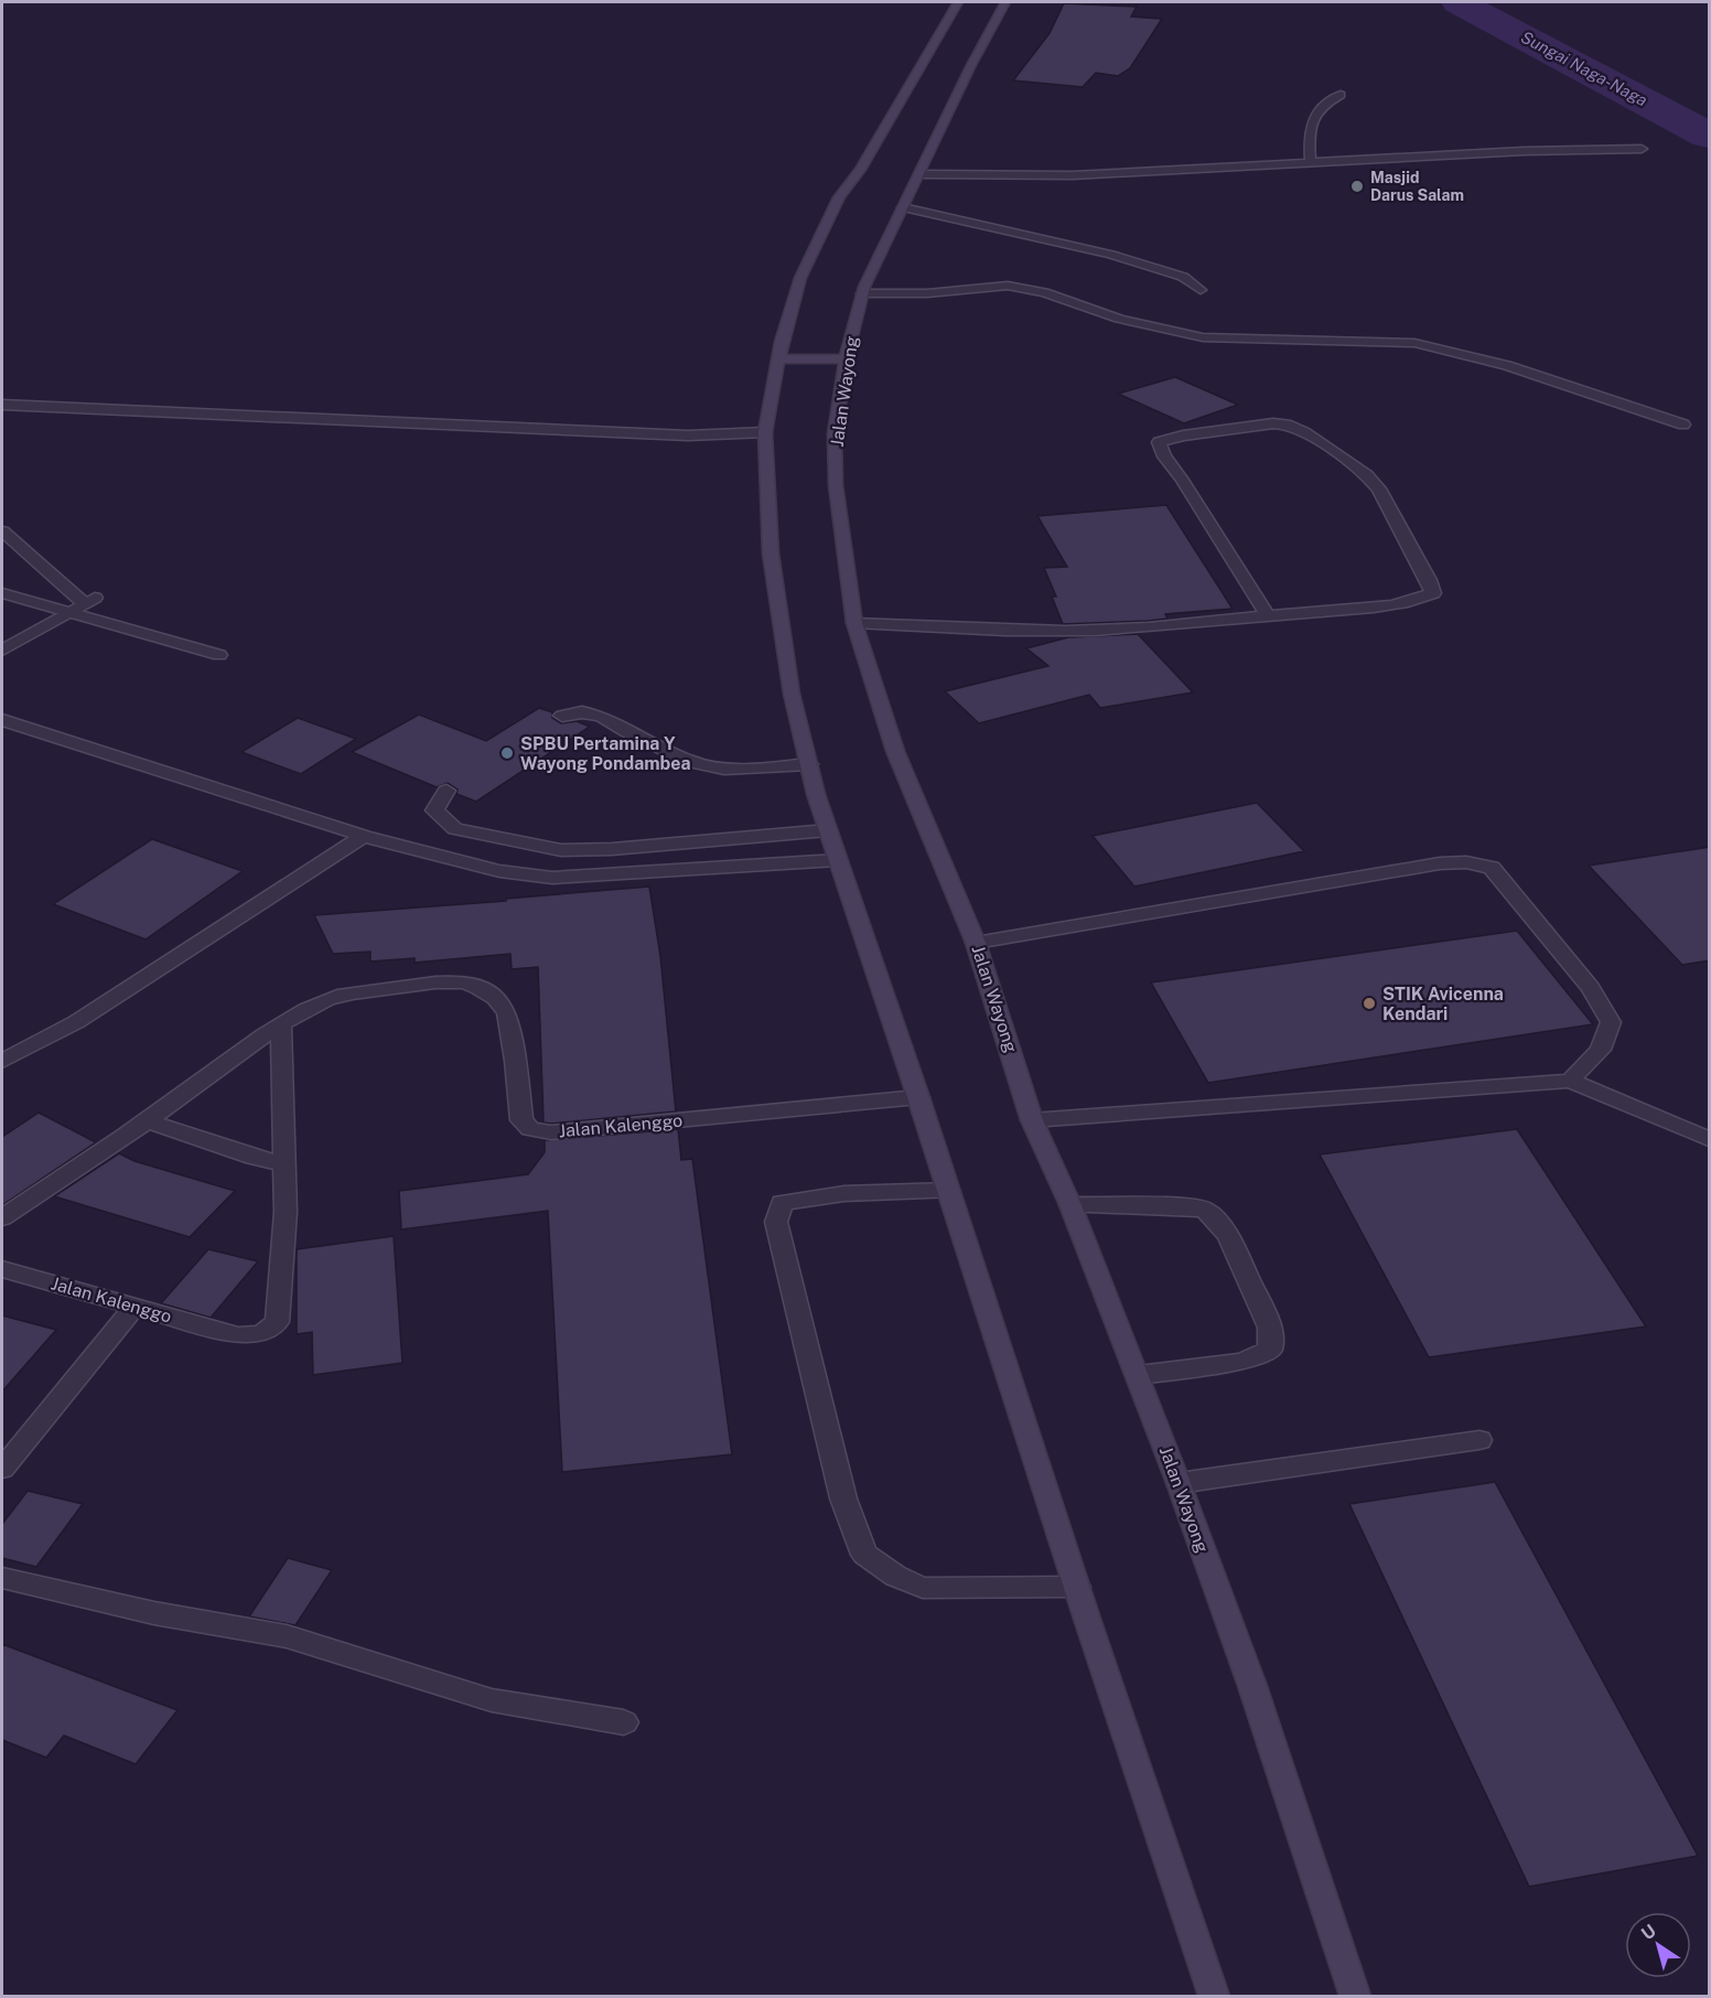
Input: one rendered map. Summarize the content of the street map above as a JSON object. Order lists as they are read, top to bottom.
{
  "streets": {
    "main road": ["Jalan Wayong"],
    "street": ["Jalan Kalenggo"]
  },
  "water": ["Sungai Naga-Naga"],
  "places": ["Masjid Darus Salam", "SPBU Pertamina Y Wayong Pondambea", "STIK Avicenna Kendari"],
  "north": "top left"
}
